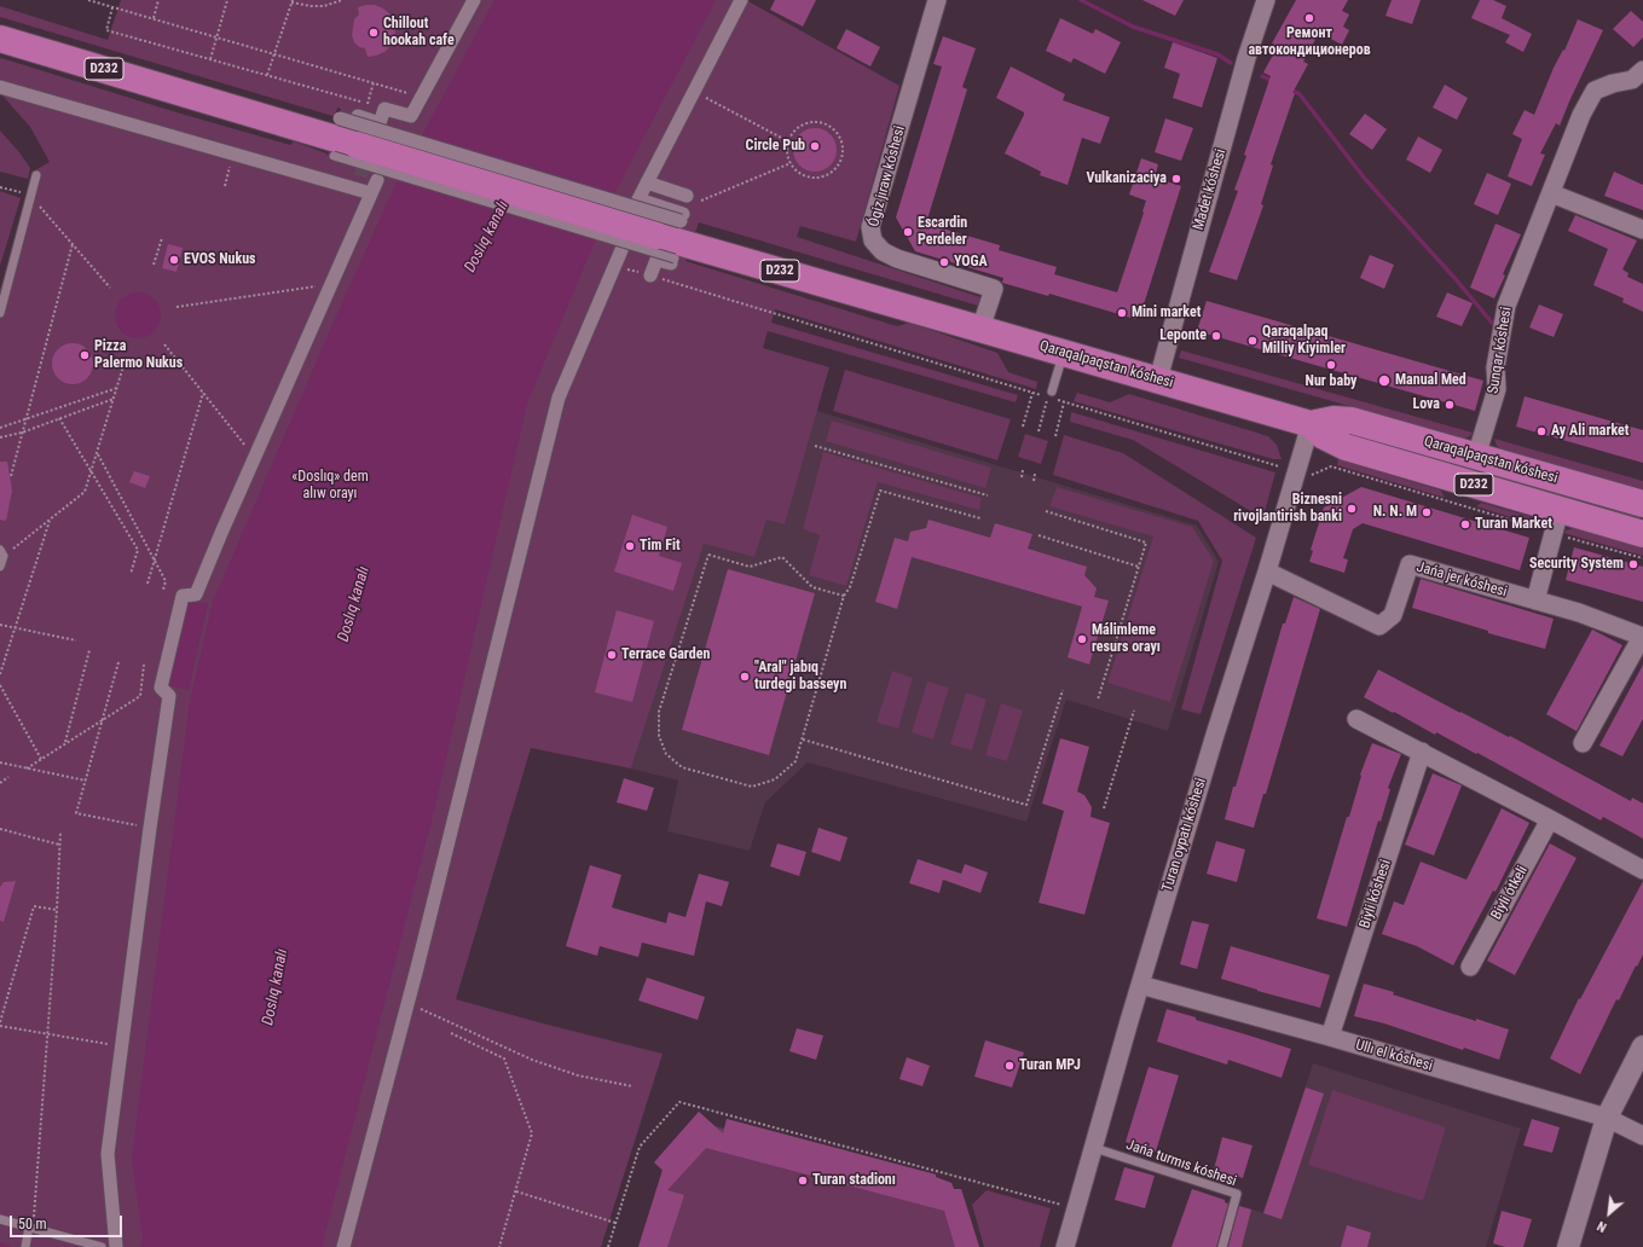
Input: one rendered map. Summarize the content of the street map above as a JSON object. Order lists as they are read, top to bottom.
{
  "streets": {
    "main road": ["D232", "Qaraqalpaqstan kóshesi"],
    "street": [
      "Ógiz jıraw kóshesi",
      "Madet kóshesi",
      "Sunqar kóshesi",
      "Jańa jer kóshesi",
      "Turan oypatı kóshesi",
      "Biyli ótkeli",
      "Biyli kóshesi",
      "Ullı el kóshesi"
    ],
    "lane": ["Jańa turmıs kóshesi"]
  },
  "crossings": [
    ["D232", "Qaraqalpaqstan kóshesi"],
    ["Ógiz jıraw kóshesi", "Qaraqalpaqstan kóshesi"],
    ["Madet kóshesi", "Qaraqalpaqstan kóshesi"],
    ["Sunqar kóshesi", "Qaraqalpaqstan kóshesi"],
    ["Qaraqalpaqstan kóshesi", "Turan oypatı kóshesi"],
    ["Jańa jer kóshesi", "Turan oypatı kóshesi"],
    ["Turan oypatı kóshesi", "Ullı el kóshesi"],
    ["Turan oypatı kóshesi", "Jańa turmıs kóshesi"],
    ["Biyli kóshesi", "Ullı el kóshesi"]
  ],
  "water": ["Doslıq kanalı"],
  "parks": ["«Doslıq» dem alıw orayı"],
  "places": [
    "Ремонт автокондиционеров",
    "Chillout hookah cafe",
    "Circle Pub",
    "Vulkanizaciya",
    "Escardin Perdeler",
    "EVOS Nukus",
    "YOGA",
    "Mini market",
    "Leponte",
    "Qaraqalpaq Milliy Kiyimler",
    "Pizza Palermo Nukus",
    "Nur baby",
    "Manual Med",
    "Lova",
    "Ay Ali market",
    "Biznesni rivojlantirish banki",
    "N. N. M",
    "Turan Market",
    "Tim Fit",
    "Security System",
    "Málimleme resurs orayı",
    "Terrace Garden",
    "\"Aral\" jabıq turdegi basseyn",
    "Turan MPJ",
    "Turan stadionı"
  ],
  "scale_bar": "50 m",
  "north": "bottom left"
}
